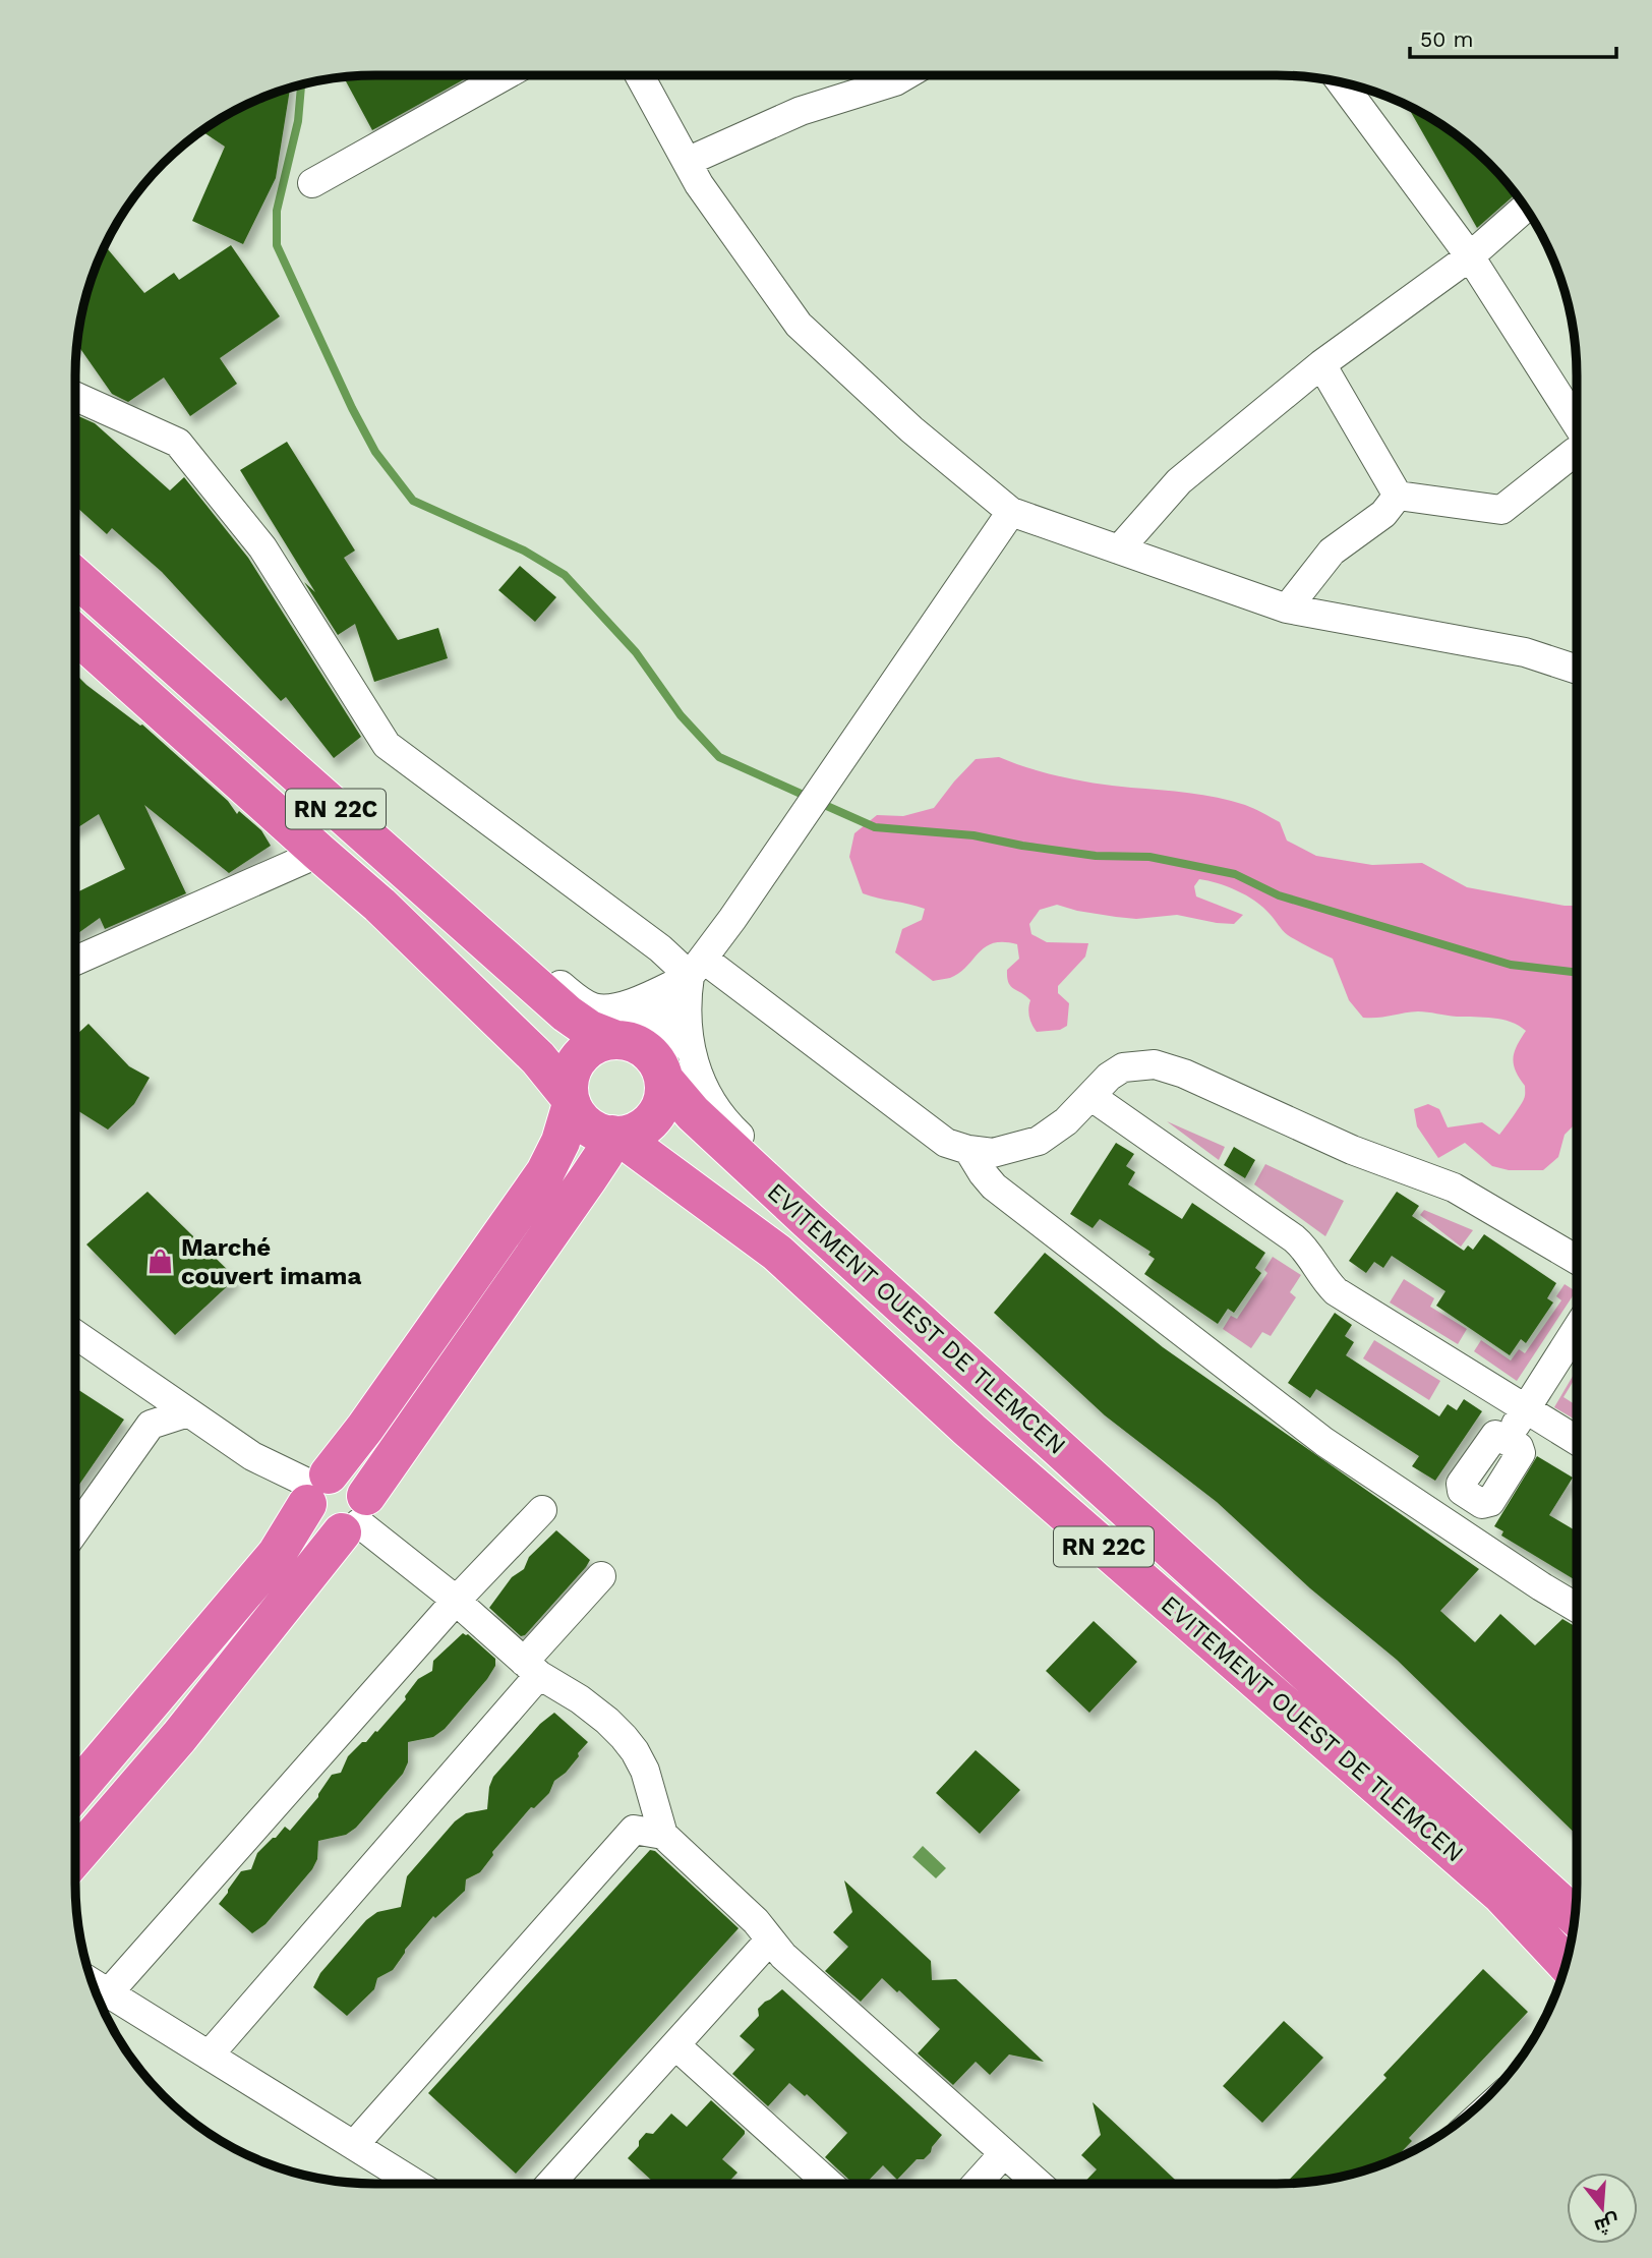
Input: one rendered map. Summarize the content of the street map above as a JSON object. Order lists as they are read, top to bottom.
{
  "streets": {
    "highway": ["RN 22C", "EVITEMENT OUEST DE TLEMCEN"]
  },
  "places": {
    "shop": ["Marché couvert imama"]
  },
  "scale_bar": "50 m",
  "north": "bottom"
}
